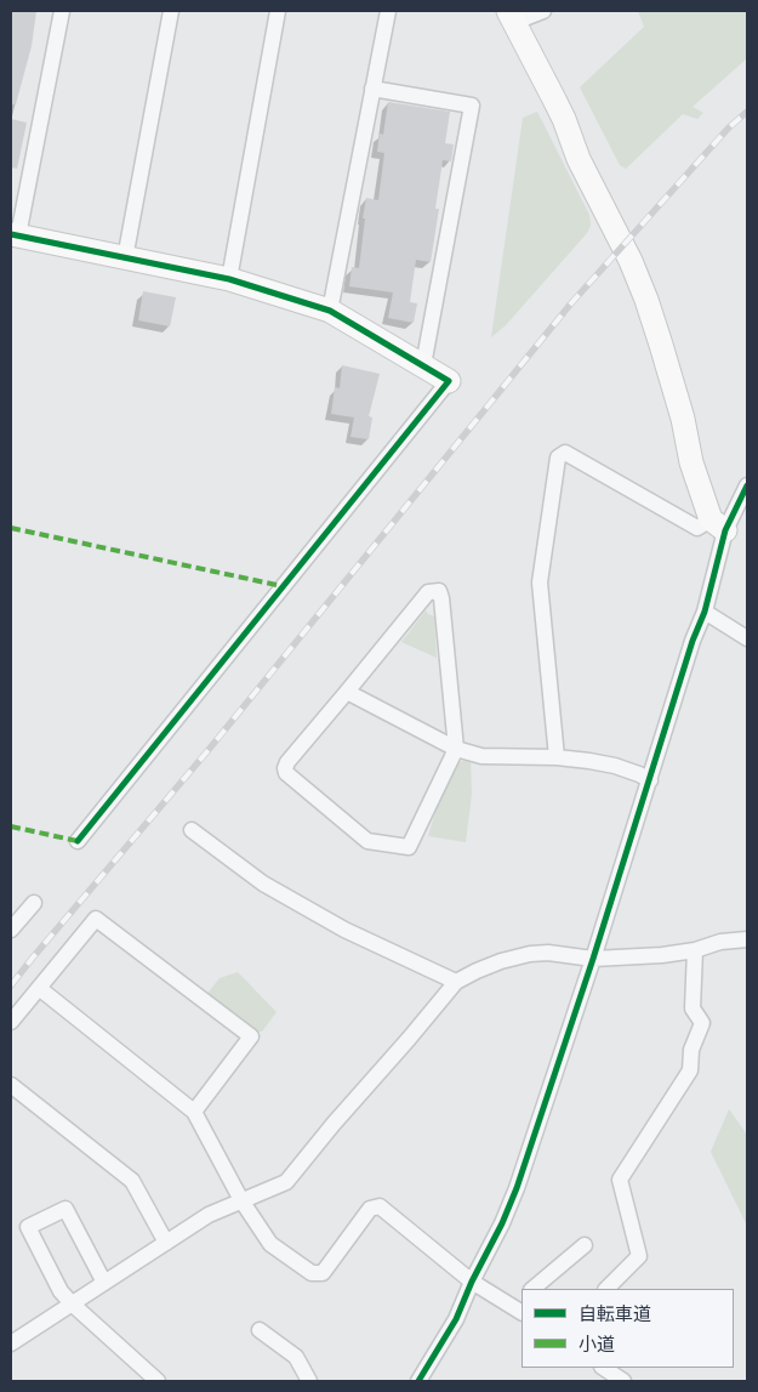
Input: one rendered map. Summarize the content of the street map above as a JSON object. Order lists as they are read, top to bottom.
{
  "legend": ["自転車道", "小道"]
}
